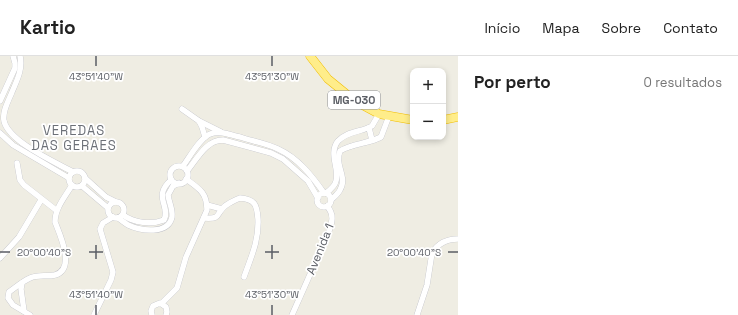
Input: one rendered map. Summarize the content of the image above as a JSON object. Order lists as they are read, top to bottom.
{
  "streets": {
    "highway": ["MG-030"],
    "street": ["Avenida 1"]
  },
  "districts": ["VEREDAS DAS GERAES"],
  "page": {
    "header": "Kartio",
    "nav": [
      "Início",
      "Mapa",
      "Sobre",
      "Contato"
    ],
    "heading": ["Por perto", "0 resultados"],
    "map_buttons": ["+", "−"]
  },
  "coordinates": ["43°51'40\"W", "43°51'30\"W", "20°00'40\"S"]
}
